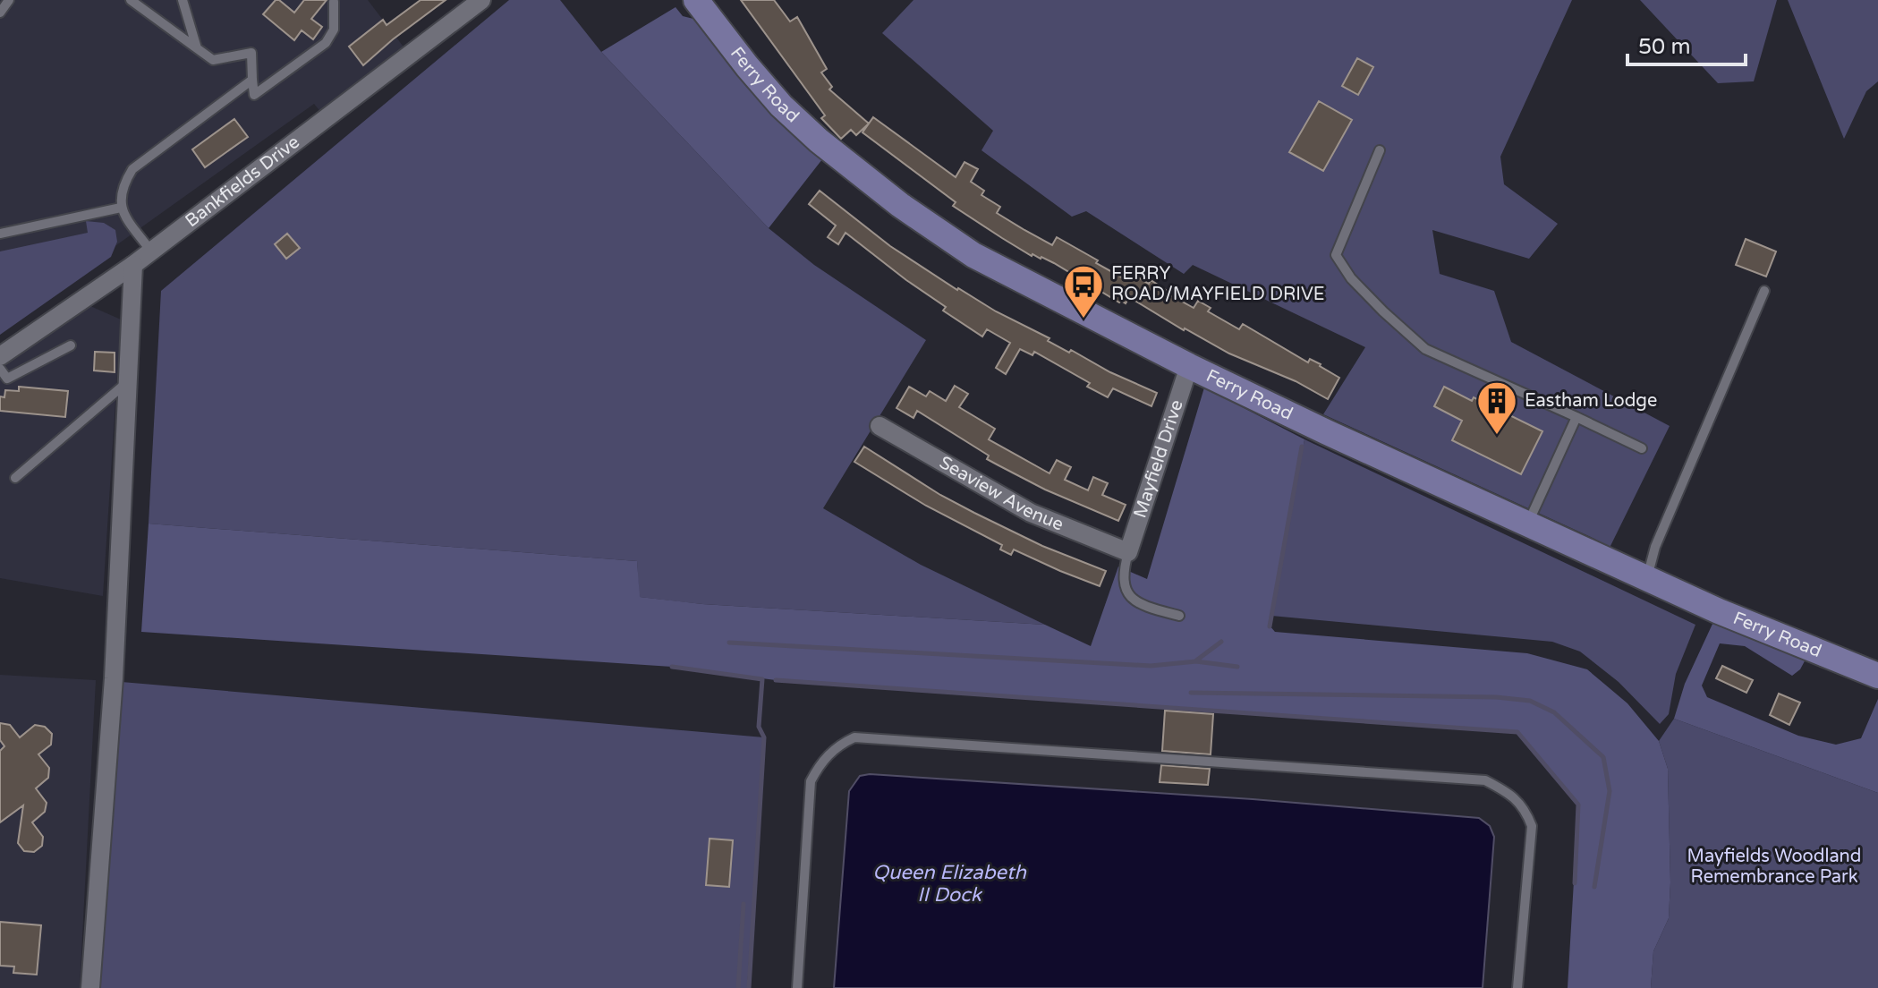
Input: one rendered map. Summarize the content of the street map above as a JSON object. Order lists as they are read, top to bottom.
{
  "streets": {
    "street": [
      "Ferry Road",
      "Bankfields Drive",
      "Mayfield Drive",
      "Seaview Avenue"
    ]
  },
  "crossings": [
    ["Ferry Road", "Mayfield Drive"],
    ["Mayfield Drive", "Seaview Avenue"]
  ],
  "water": ["Queen Elizabeth II Dock"],
  "parks": ["Mayfields Woodland Remembrance Park"],
  "places": {
    "bus stop": ["FERRY ROAD/MAYFIELD DRIVE"],
    "building": ["Eastham Lodge"]
  },
  "scale_bar": "50 m"
}
